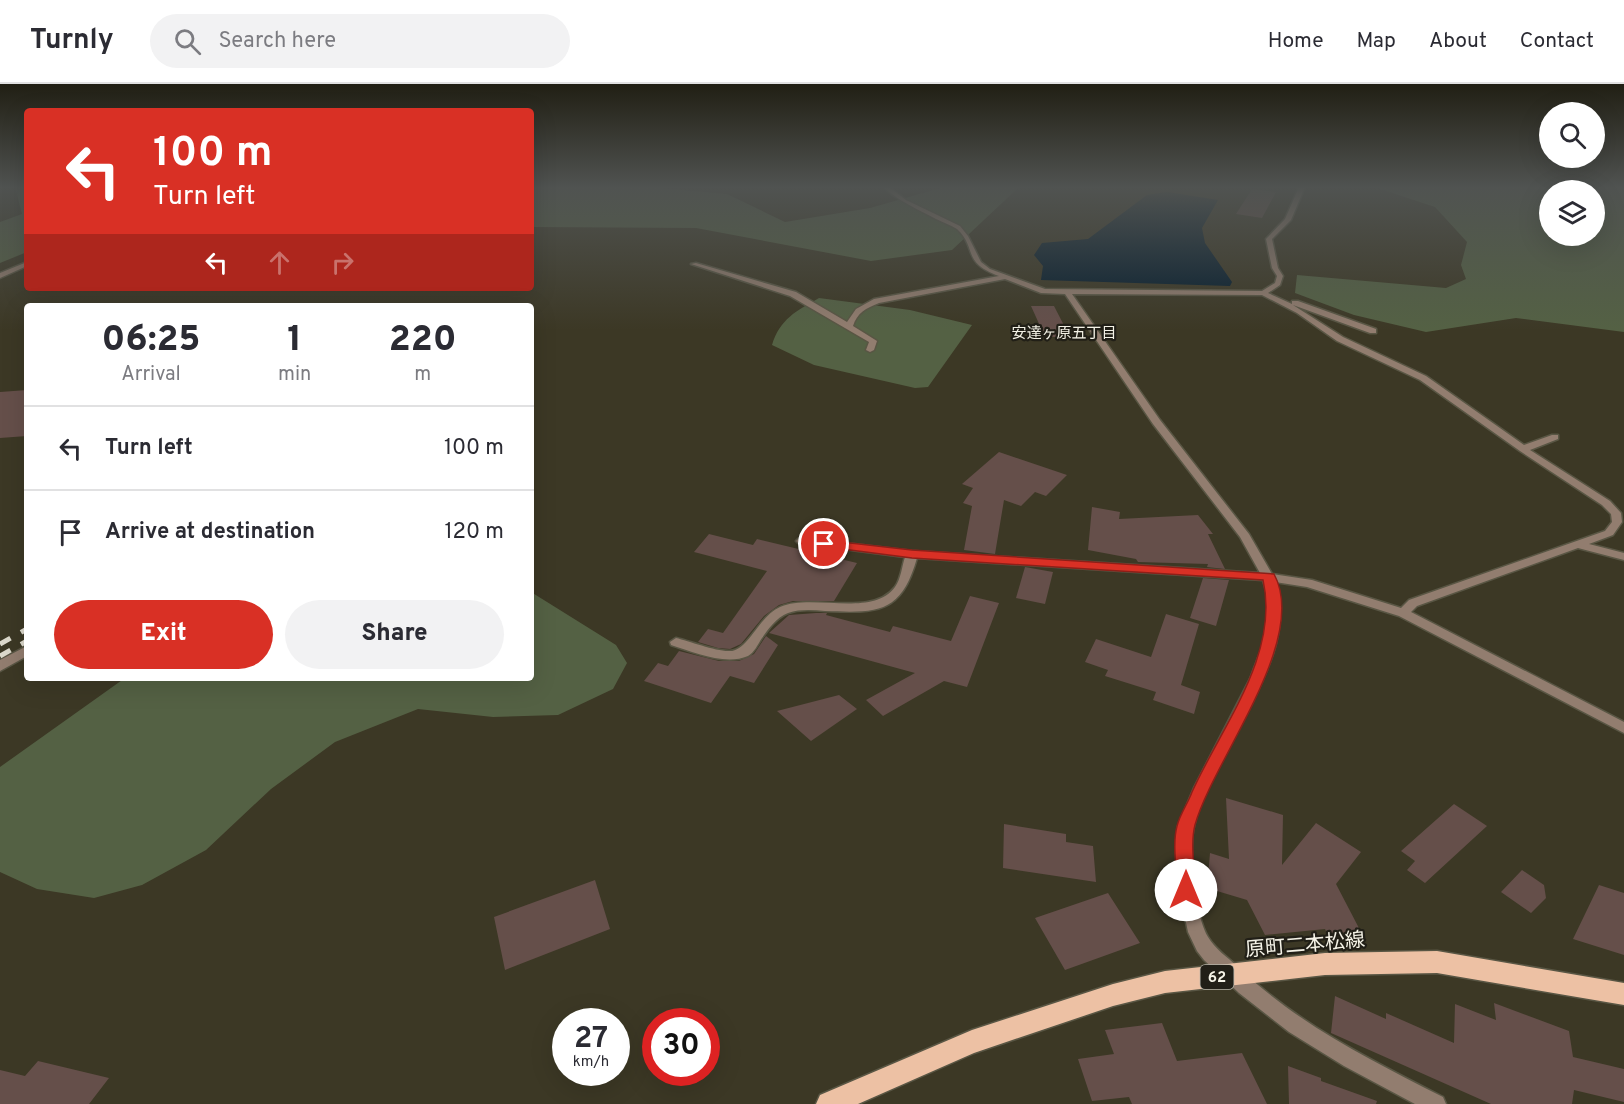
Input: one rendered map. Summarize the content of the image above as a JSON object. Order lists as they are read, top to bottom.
{
  "streets": {
    "main road": ["原町二本松線", "62"]
  },
  "districts": ["安達ヶ原五丁目"],
  "page": {
    "header": "Turnly",
    "search": "Search here",
    "nav": [
      "Home",
      "Map",
      "About",
      "Contact"
    ],
    "turn": ["100 m", "Turn left"],
    "eta": [
      "06:25",
      "Arrival",
      "1",
      "min",
      "220",
      "m"
    ],
    "list": [
      {
        "name": "Turn left",
        "value": "100 m"
      },
      {
        "name": "Arrive at destination",
        "value": "120 m"
      }
    ],
    "buttons": ["Exit", "Share"],
    "speed": "27 km/h",
    "limit": "30"
  }
}
